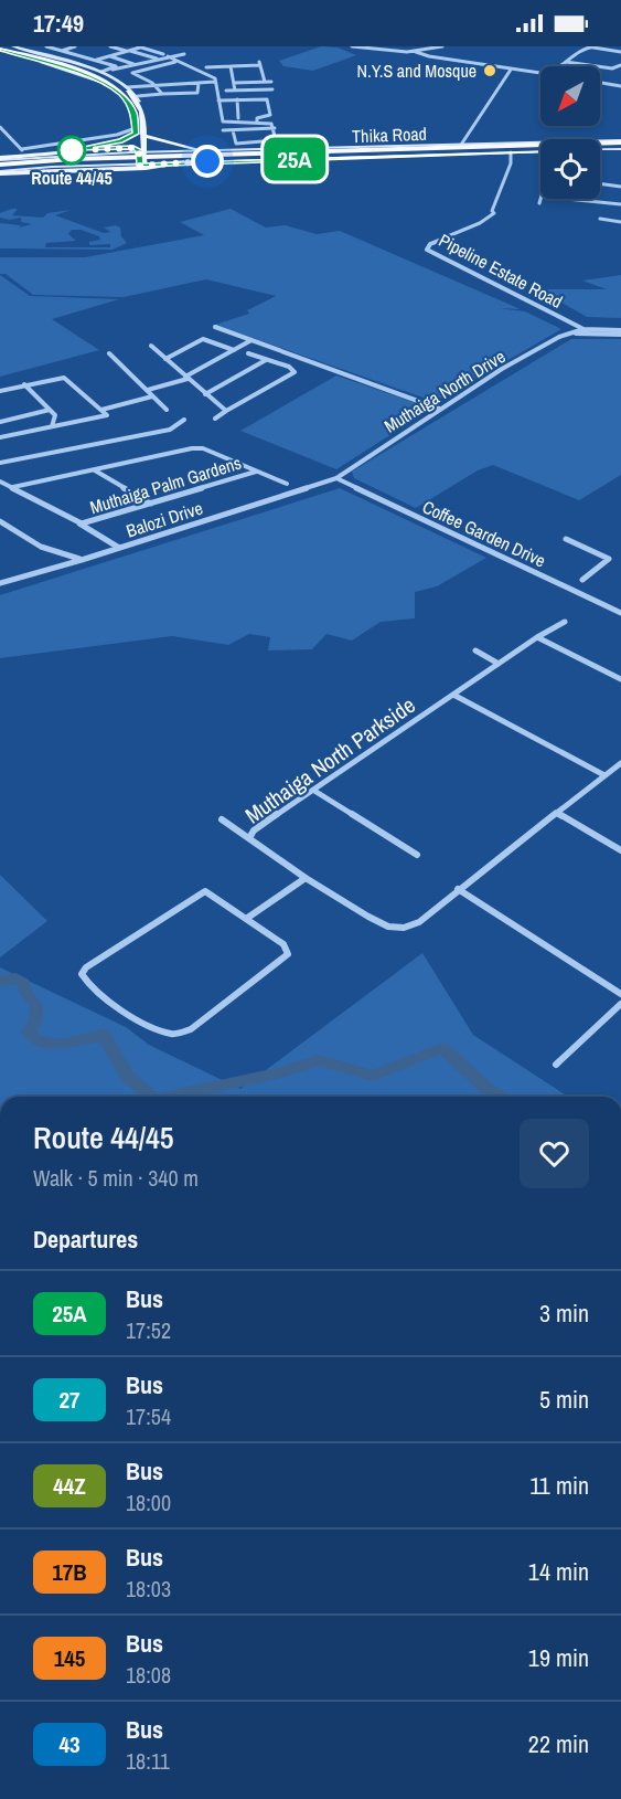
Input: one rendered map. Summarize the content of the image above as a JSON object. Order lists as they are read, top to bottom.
{
  "streets": {
    "highway": ["Thika Road"],
    "street": [
      "Pipeline Estate Road",
      "Muthaiga North Drive",
      "Muthaiga Palm Gardens",
      "Balozi Drive",
      "Coffee Garden Drive",
      "Muthaiga North Parkside"
    ]
  },
  "crossings": [
    ["Thika Road", "Pipeline Estate Road"],
    ["Muthaiga North Drive", "Balozi Drive"],
    ["Muthaiga North Drive", "Coffee Garden Drive"],
    ["Balozi Drive", "Coffee Garden Drive"]
  ],
  "places": ["N.Y.S and Mosque", "Route 44/45"],
  "lines": ["bus line 25A"],
  "north": "bottom left",
  "page": {
    "status": "17:49",
    "on_map": "25A",
    "heading": [
      ["Route 44/45", "Walk · 5 min · 340 m"],
      "Departures"
    ],
    "list": [
      {
        "mark": "25A",
        "name": "Bus",
        "note": "17:52",
        "value": "3 min"
      },
      {
        "mark": "27",
        "name": "Bus",
        "note": "17:54",
        "value": "5 min"
      },
      {
        "mark": "44Z",
        "name": "Bus",
        "note": "18:00",
        "value": "11 min"
      },
      {
        "mark": "17B",
        "name": "Bus",
        "note": "18:03",
        "value": "14 min"
      },
      {
        "mark": "145",
        "name": "Bus",
        "note": "18:08",
        "value": "19 min"
      },
      {
        "mark": "43",
        "name": "Bus",
        "note": "18:11",
        "value": "22 min"
      }
    ]
  }
}
